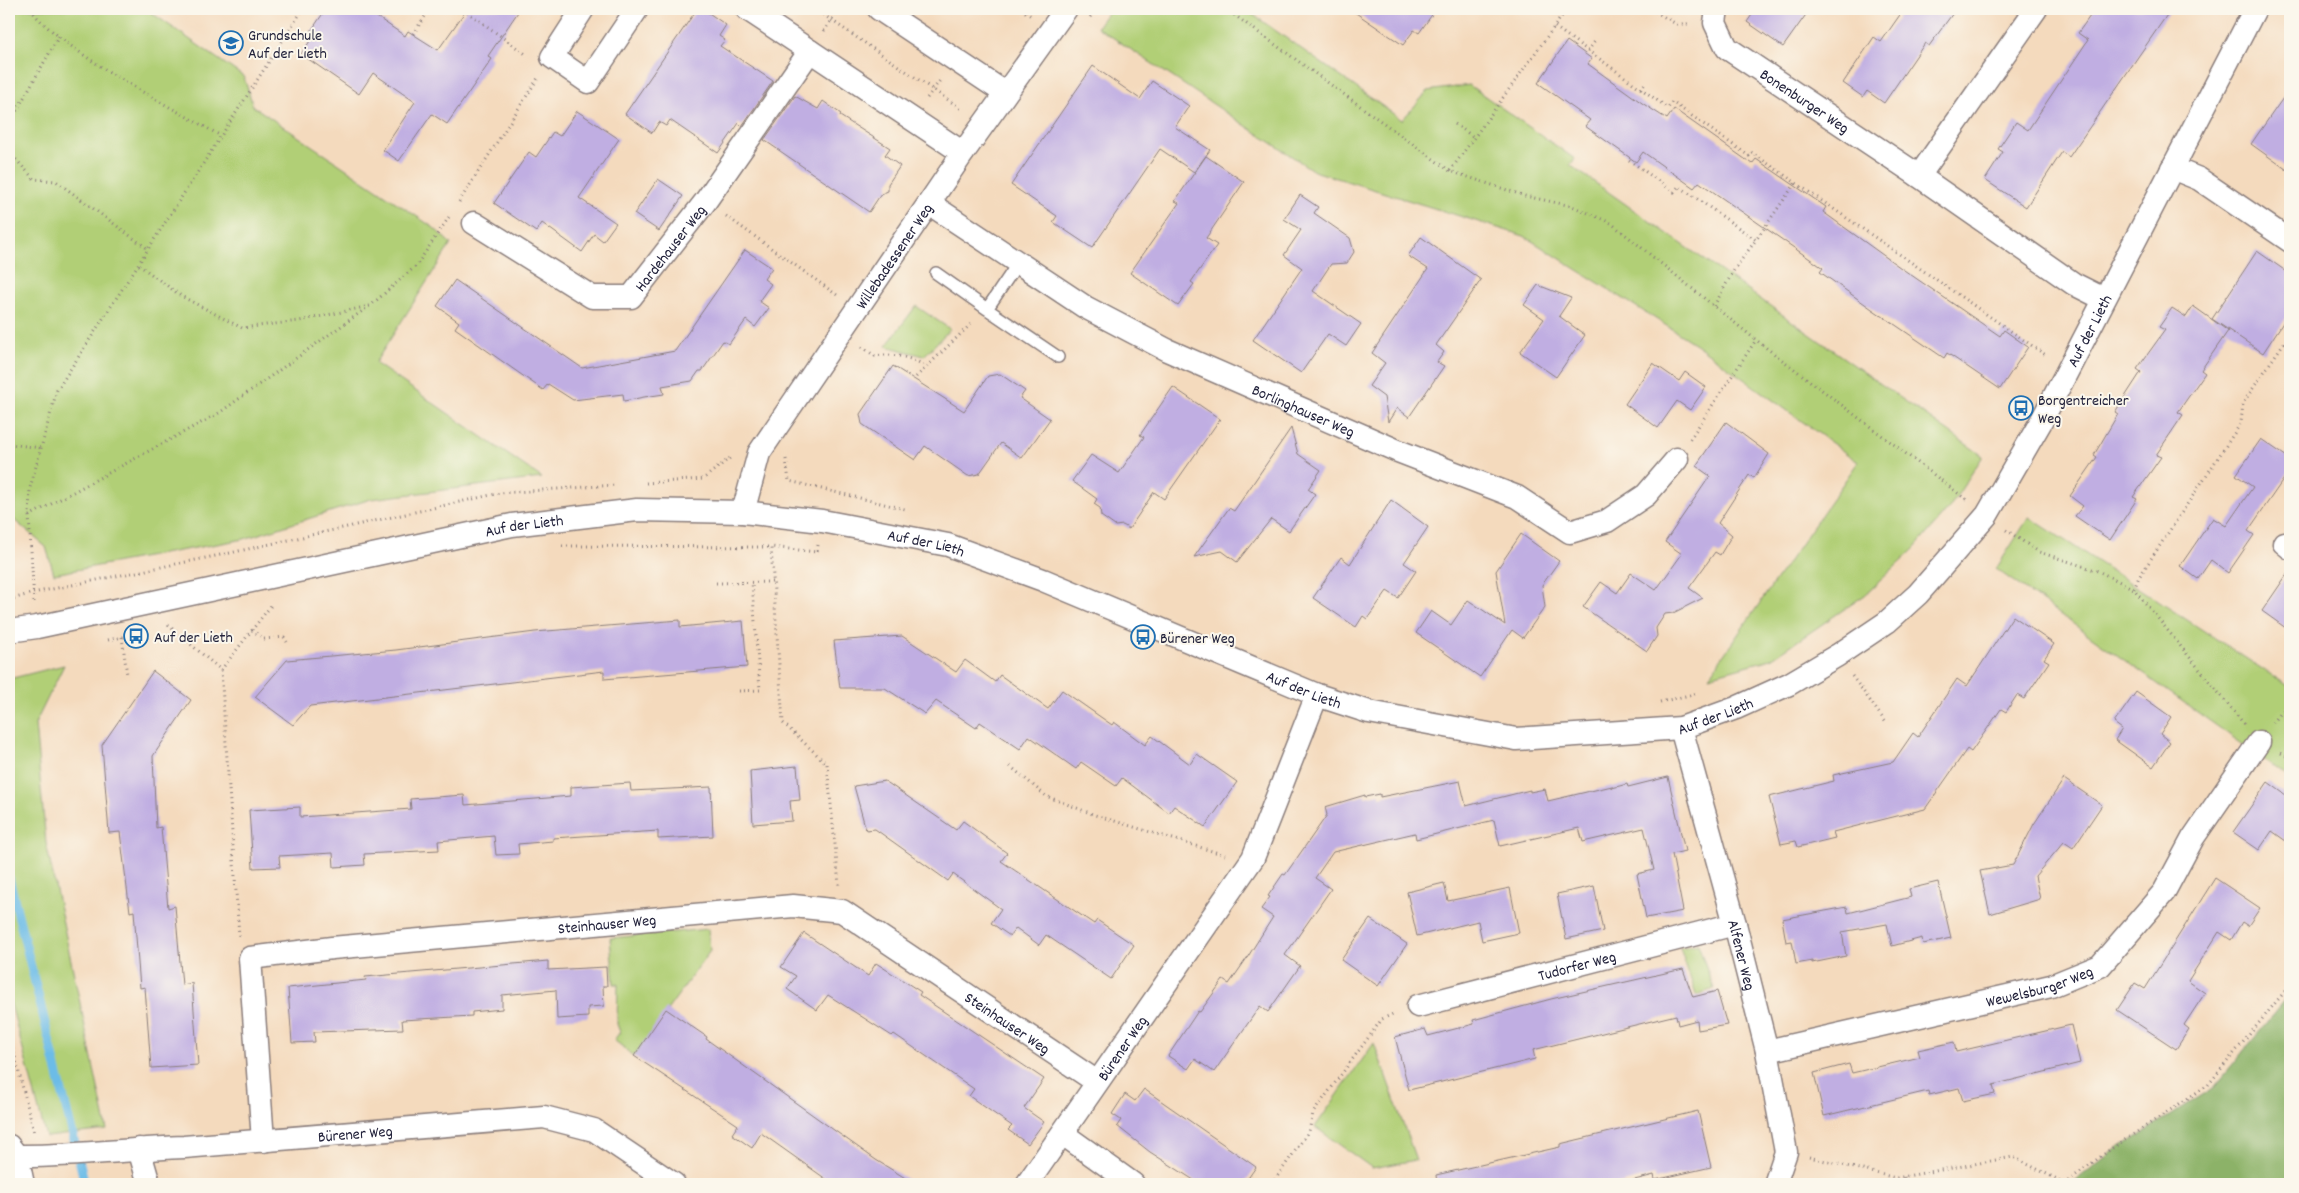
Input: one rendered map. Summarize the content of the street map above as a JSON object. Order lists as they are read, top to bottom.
{
  "streets": {
    "street": [
      "Bonenburger Weg",
      "Hardehauser Weg",
      "Willebadessener Weg",
      "Auf der Lieth",
      "Borlinghauser Weg",
      "Steinhauser Weg",
      "Alfener Weg",
      "Tudorfer Weg",
      "Wewelsburger Weg",
      "Bürener Weg"
    ]
  },
  "crossings": [
    ["Bonenburger Weg", "Auf der Lieth"],
    ["Willebadessener Weg", "Auf der Lieth"],
    ["Willebadessener Weg", "Borlinghauser Weg"],
    ["Auf der Lieth", "Alfener Weg"],
    ["Auf der Lieth", "Bürener Weg"],
    ["Steinhauser Weg", "Bürener Weg"],
    ["Alfener Weg", "Tudorfer Weg"],
    ["Alfener Weg", "Wewelsburger Weg"]
  ],
  "places": {
    "school or university": ["Grundschule Auf der Lieth"],
    "bus stop": ["Borgentreicher Weg", "Auf der Lieth", "Bürener Weg"]
  }
}
